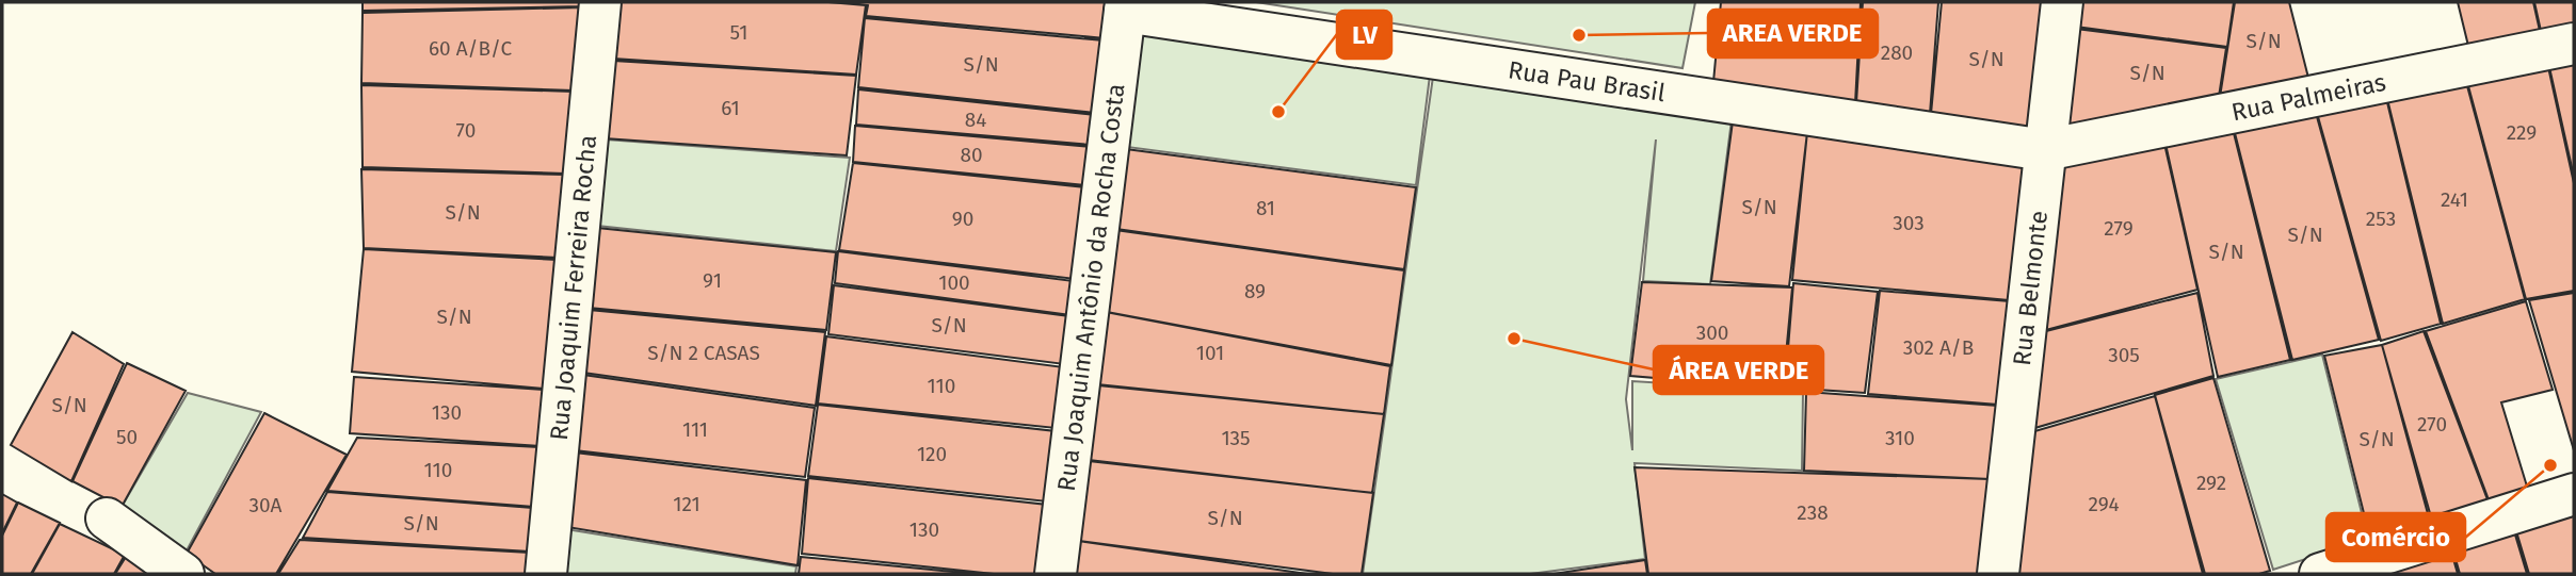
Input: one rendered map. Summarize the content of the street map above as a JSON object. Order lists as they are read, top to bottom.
{
  "streets": {
    "street": [
      "Rua Pau Brasil",
      "Rua Palmeiras",
      "Rua Joaquim Ferreira Rocha",
      "Rua Joaquim Antônio da Rocha Costa",
      "Rua Belmonte"
    ]
  },
  "crossings": [
    ["Rua Pau Brasil", "Rua Palmeiras"],
    ["Rua Pau Brasil", "Rua Joaquim Antônio da Rocha Costa"],
    ["Rua Pau Brasil", "Rua Belmonte"],
    ["Rua Palmeiras", "Rua Belmonte"]
  ],
  "places": [
    "AREA VERDE",
    "LV",
    "ÁREA VERDE",
    "Comércio"
  ],
  "house_numbers": [
    "51",
    "S/N",
    "60 A/B/C",
    "280",
    "S/N",
    "S/N",
    "S/N",
    "61",
    "84",
    "70",
    "229",
    "80",
    "241",
    "S/N",
    "81",
    "S/N",
    "90",
    "253",
    "303",
    "279",
    "S/N",
    "S/N",
    "91",
    "100",
    "89",
    "S/N",
    "S/N",
    "300",
    "302 A/B",
    "S/N 2 CASAS",
    "101",
    "305",
    "110",
    "S/N",
    "130",
    "270",
    "111",
    "50",
    "135",
    "310",
    "S/N",
    "120",
    "110",
    "292",
    "121",
    "294",
    "30A",
    "238",
    "S/N",
    "S/N",
    "130"
  ]
}
